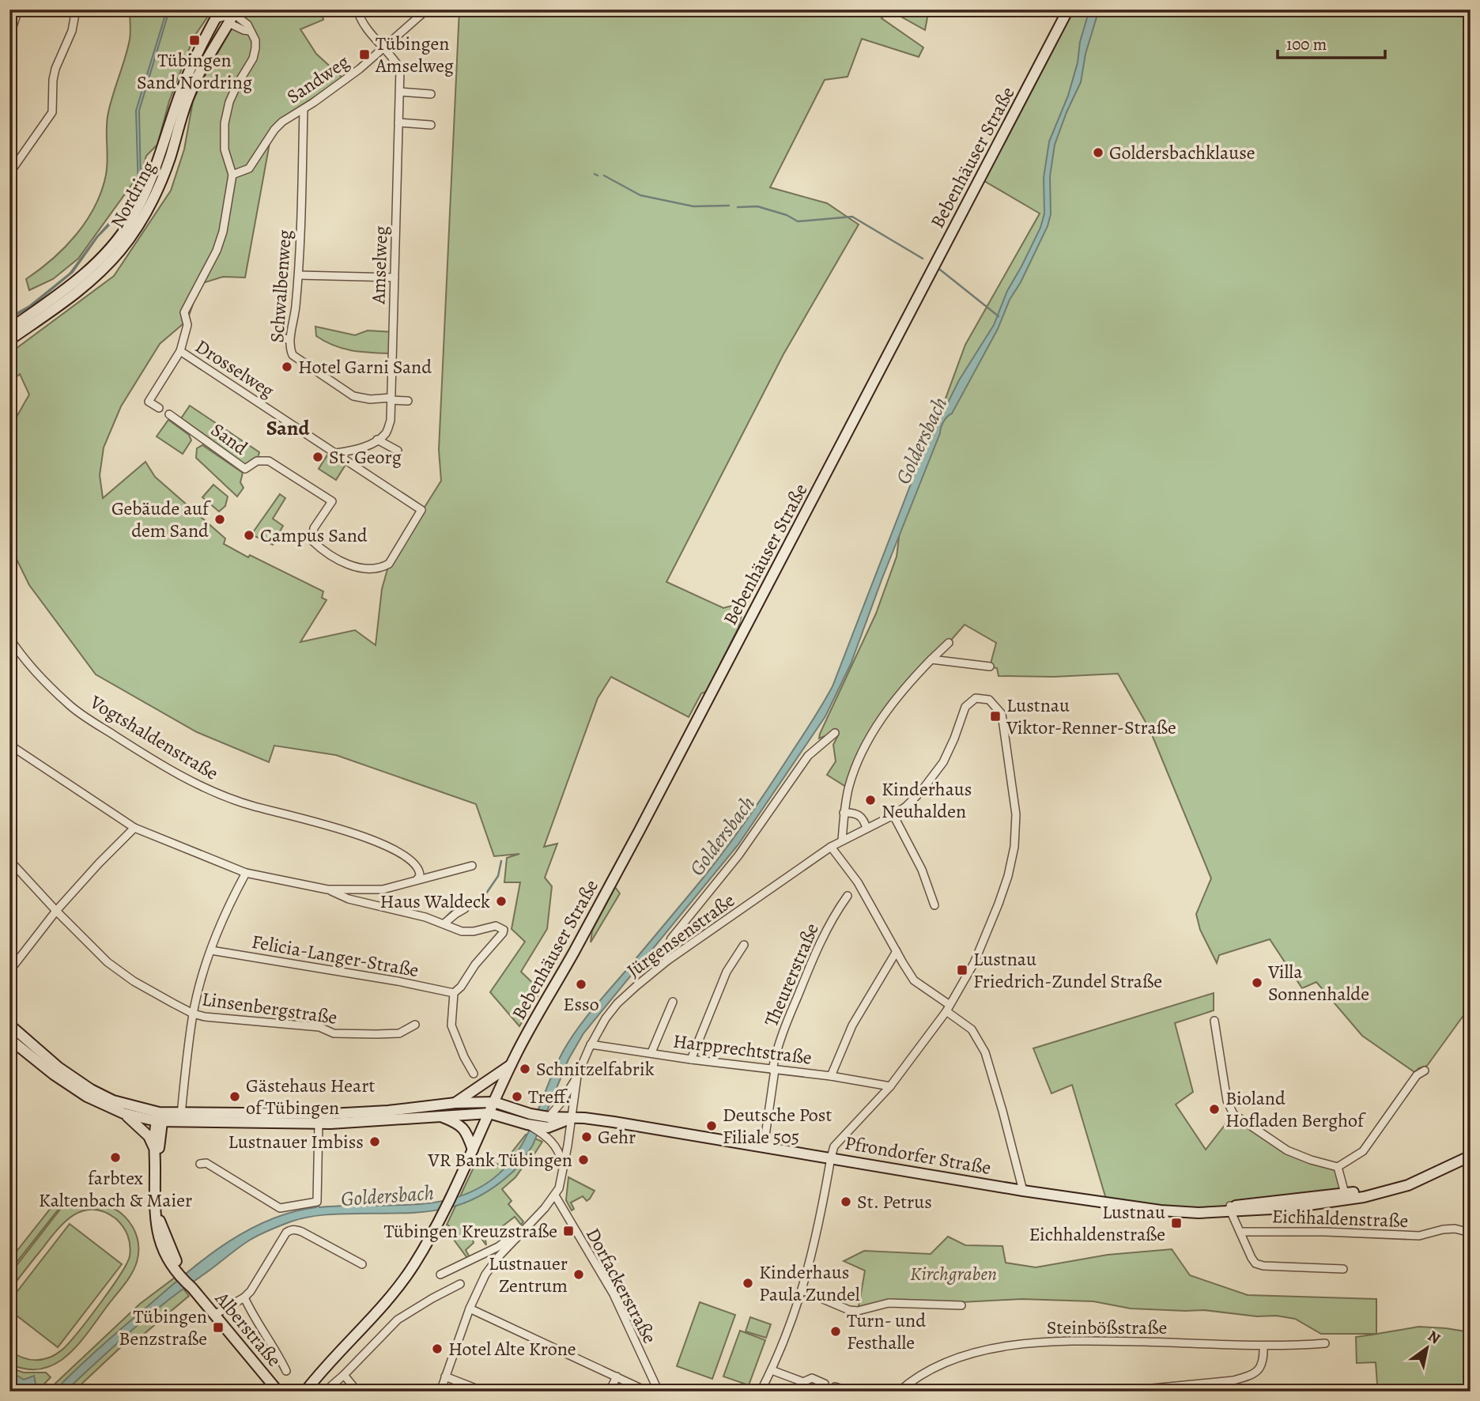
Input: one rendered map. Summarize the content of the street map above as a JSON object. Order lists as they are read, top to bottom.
{
  "streets": {
    "main road": [
      "Bebenhäuser Straße",
      "Nordring",
      "Pfrondorfer Straße",
      "Alberstraße"
    ],
    "street": [
      "Sandweg",
      "Amselweg",
      "Schwalbenweg",
      "Drosselweg",
      "Sand",
      "Vogtshaldenstraße",
      "Jürgensenstraße",
      "Felicia-Langer-Straße",
      "Theurerstraße",
      "Linsenbergstraße",
      "Harpprechtstraße",
      "Eichhaldenstraße",
      "Dorfackerstraße",
      "Steinbößstraße"
    ]
  },
  "crossings": [
    ["Sandweg", "Amselweg"],
    ["Sandweg", "Schwalbenweg"],
    ["Sandweg", "Drosselweg"],
    ["Bebenhäuser Straße", "Pfrondorfer Straße"],
    ["Nordring", "Drosselweg"],
    ["Amselweg", "Schwalbenweg"],
    ["Drosselweg", "Sand"],
    ["Jürgensenstraße", "Harpprechtstraße"],
    ["Jürgensenstraße", "Pfrondorfer Straße"],
    ["Jürgensenstraße", "Dorfackerstraße"],
    ["Theurerstraße", "Harpprechtstraße"],
    ["Theurerstraße", "Pfrondorfer Straße"]
  ],
  "districts": ["Sand"],
  "water": ["Goldersbach"],
  "parks": ["Kirchgraben"],
  "places": {
    "transit": [
      "Tübingen Sand Nordring",
      "Tübingen Amselweg",
      "Lustnau Viktor-Renner-Straße",
      "Lustnau Friedrich-Zundel Straße",
      "Lustnau Eichhaldenstraße",
      "Tübingen Kreuzstraße",
      "Tübingen Benzstraße"
    ],
    "other": [
      "Goldersbachklause",
      "Hotel Garni Sand",
      "St. Georg",
      "Gebäude auf dem Sand",
      "Campus Sand",
      "Kinderhaus Neuhalden",
      "Haus Waldeck",
      "Villa Sonnenhalde",
      "Esso",
      "Schnitzelfabrik",
      "Gästehaus Heart of Tübingen",
      "Treff.",
      "Bioland Hofladen Berghof",
      "Deutsche Post Filiale 505",
      "Gehr",
      "Lustnauer Imbiss",
      "farbtex Kaltenbach & Maier",
      "VR Bank Tübingen",
      "St. Petrus",
      "Lustnauer Zentrum",
      "Kinderhaus Paula Zundel",
      "Turn- und Festhalle",
      "Hotel Alte Krone"
    ]
  },
  "scale_bar": "100 m",
  "north": "top right"
}
